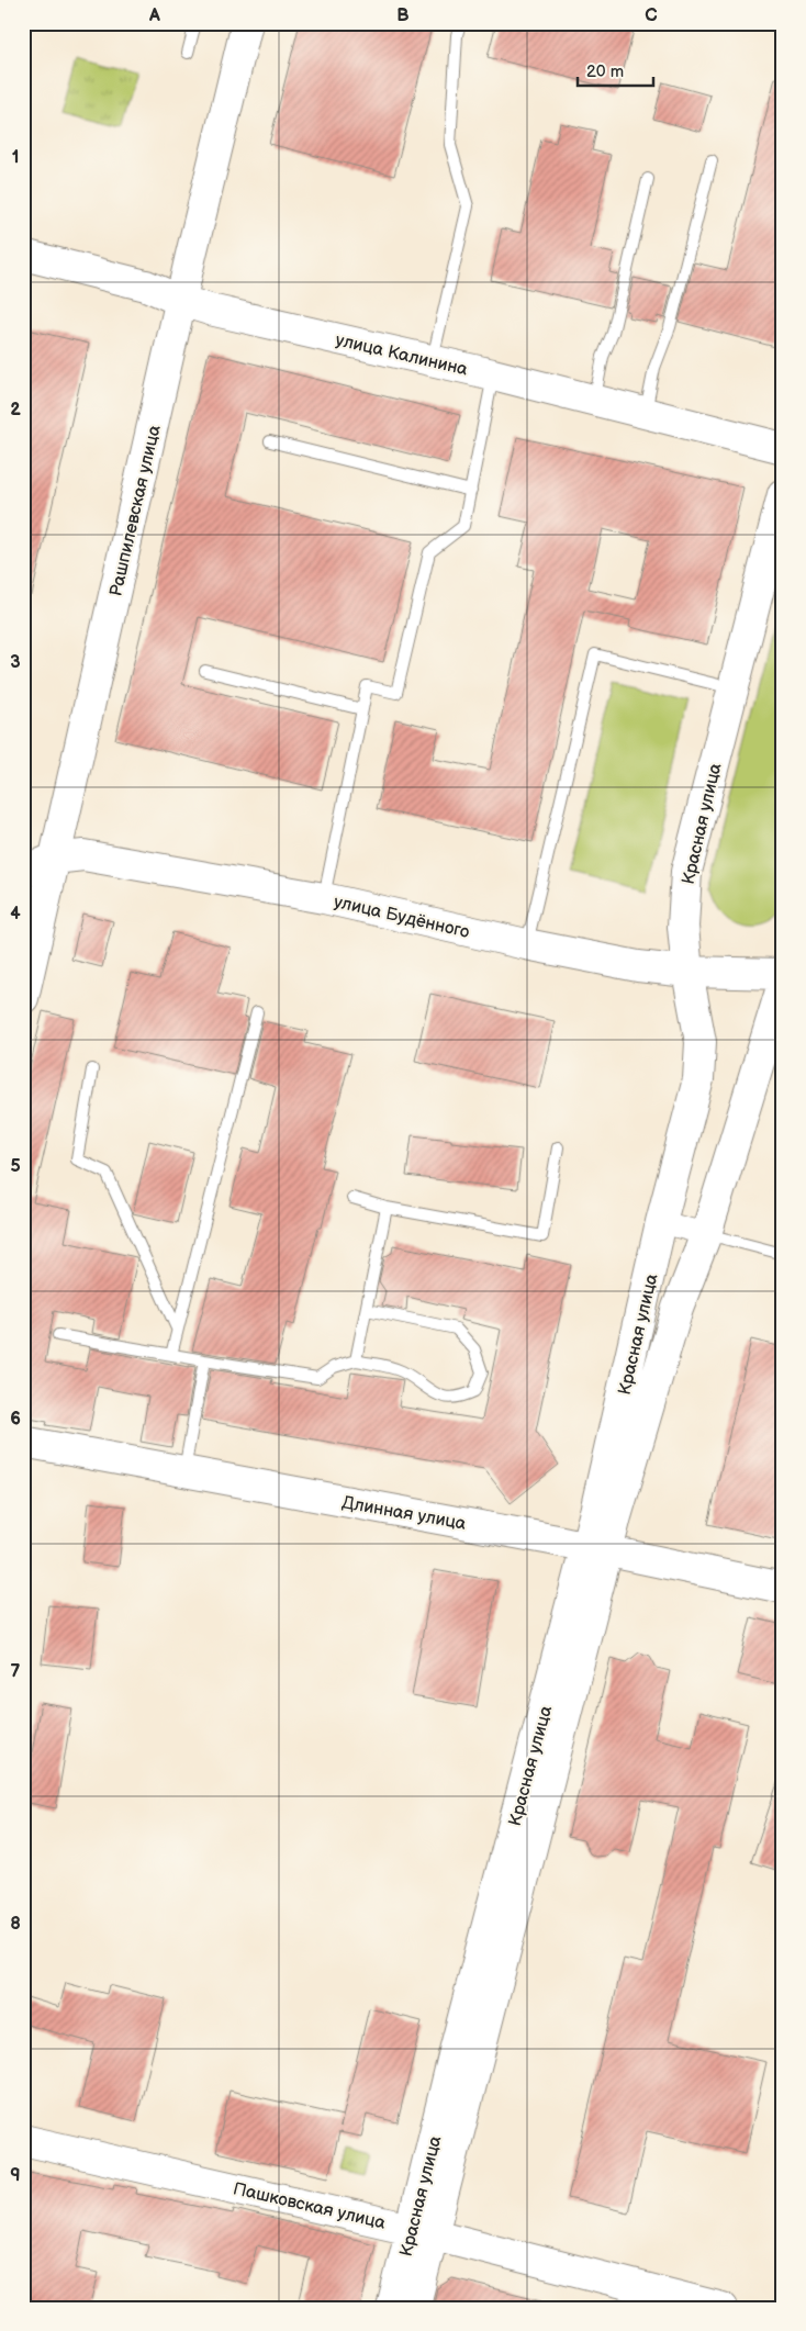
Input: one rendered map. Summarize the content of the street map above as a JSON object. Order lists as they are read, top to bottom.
{
  "streets": {
    "street": [
      "улица Калинина",
      "Рашпилевская улица",
      "Красная улица",
      "улица Будённого",
      "Длинная улица",
      "Пашковская улица"
    ]
  },
  "crossings": [
    ["улица Калинина", "Рашпилевская улица"],
    ["Рашпилевская улица", "улица Будённого"],
    ["Красная улица", "улица Будённого"],
    ["Красная улица", "Длинная улица"],
    ["Красная улица", "Пашковская улица"]
  ],
  "scale_bar": "20 m",
  "grid": {
    "columns": ["A", "B", "C"],
    "rows": [
      "1",
      "2",
      "3",
      "4",
      "5",
      "6",
      "7",
      "8",
      "9"
    ]
  }
}
